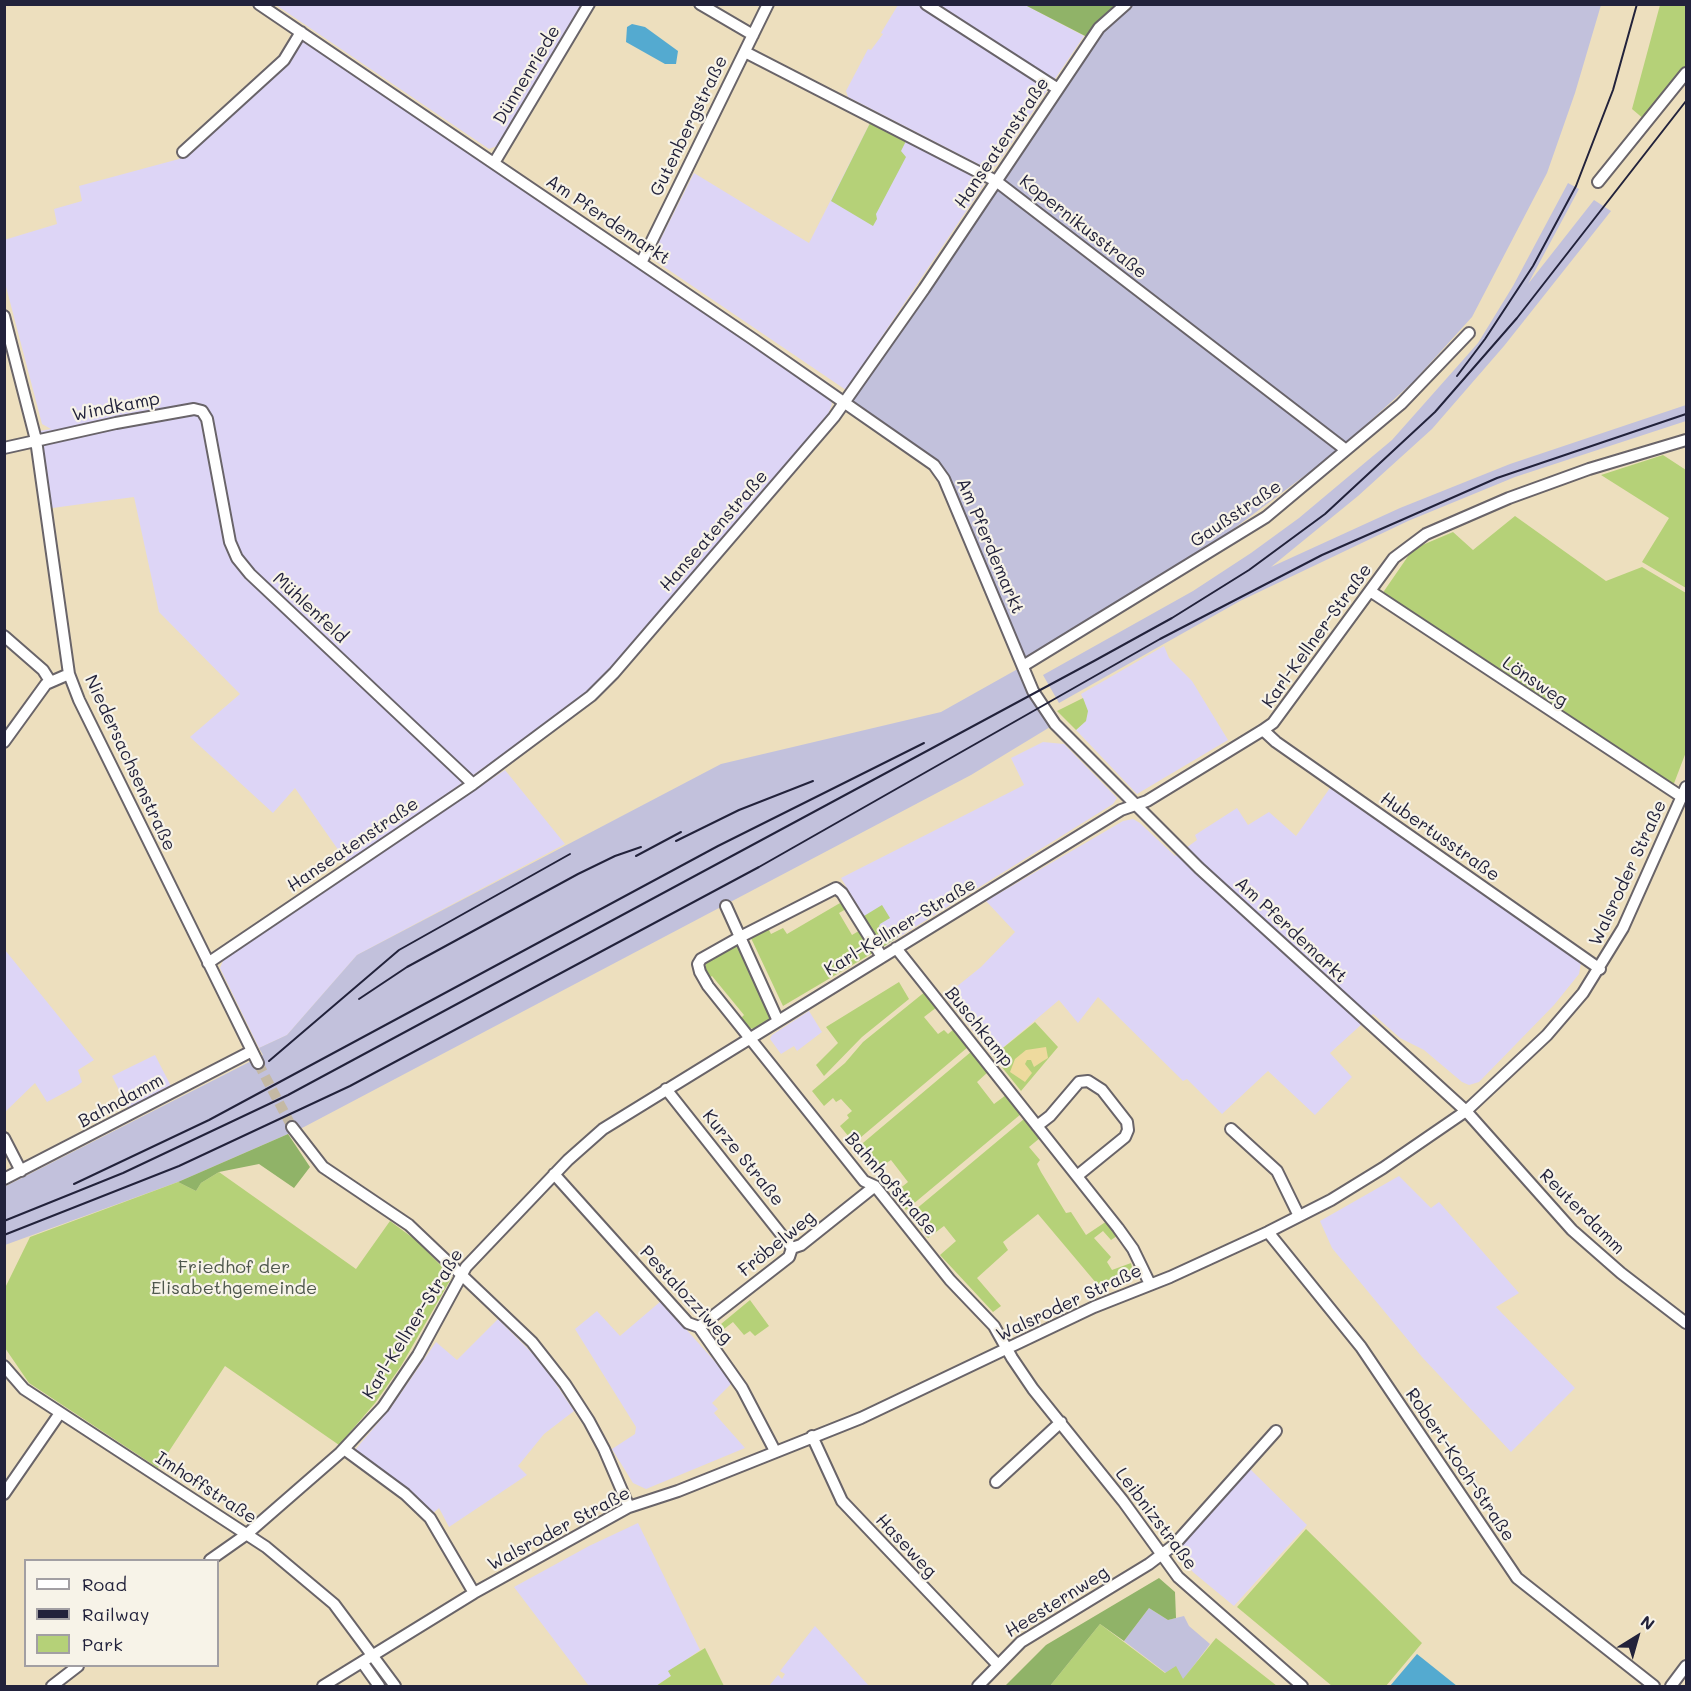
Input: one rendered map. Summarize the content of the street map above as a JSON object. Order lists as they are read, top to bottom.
{
  "streets": {
    "street": [
      "Dünnenriede",
      "Gutenbergstraße",
      "Hanseatenstraße",
      "Am Pferdemarkt",
      "Kopernikusstraße",
      "Windkamp",
      "Gaußstraße",
      "Mühlenfeld",
      "Karl-Kellner-Straße",
      "Lönsweg",
      "Niedersachsenstraße",
      "Hubertusstraße",
      "Walsroder Straße",
      "Buschkamp",
      "Bahndamm",
      "Kurze Straße",
      "Bahnhofstraße",
      "Reuterdamm",
      "Fröbelweg",
      "Pestalozziweg",
      "Robert-Koch-Straße",
      "Imhoffstraße",
      "Leibnizstraße",
      "Haseweg",
      "Heesternweg"
    ]
  },
  "crossings": [
    ["Dünnenriede", "Am Pferdemarkt"],
    ["Gutenbergstraße", "Am Pferdemarkt"],
    ["Gutenbergstraße", "Kopernikusstraße"],
    ["Hanseatenstraße", "Am Pferdemarkt"],
    ["Hanseatenstraße", "Kopernikusstraße"],
    ["Hanseatenstraße", "Mühlenfeld"],
    ["Hanseatenstraße", "Niedersachsenstraße"],
    ["Am Pferdemarkt", "Gaußstraße"],
    ["Am Pferdemarkt", "Karl-Kellner-Straße"],
    ["Am Pferdemarkt", "Walsroder Straße"],
    ["Am Pferdemarkt", "Reuterdamm"],
    ["Kopernikusstraße", "Gaußstraße"],
    ["Windkamp", "Mühlenfeld"],
    ["Windkamp", "Niedersachsenstraße"],
    ["Karl-Kellner-Straße", "Lönsweg"],
    ["Karl-Kellner-Straße", "Hubertusstraße"],
    ["Karl-Kellner-Straße", "Buschkamp"],
    ["Karl-Kellner-Straße", "Kurze Straße"],
    ["Karl-Kellner-Straße", "Bahnhofstraße"],
    ["Karl-Kellner-Straße", "Pestalozziweg"],
    ["Karl-Kellner-Straße", "Imhoffstraße"],
    ["Lönsweg", "Walsroder Straße"],
    ["Niedersachsenstraße", "Bahndamm"],
    ["Hubertusstraße", "Walsroder Straße"],
    ["Walsroder Straße", "Buschkamp"],
    ["Walsroder Straße", "Bahnhofstraße"],
    ["Walsroder Straße", "Reuterdamm"],
    ["Walsroder Straße", "Pestalozziweg"],
    ["Walsroder Straße", "Robert-Koch-Straße"],
    ["Walsroder Straße", "Imhoffstraße"],
    ["Walsroder Straße", "Leibnizstraße"],
    ["Walsroder Straße", "Haseweg"],
    ["Kurze Straße", "Fröbelweg"],
    ["Bahnhofstraße", "Fröbelweg"],
    ["Bahnhofstraße", "Leibnizstraße"],
    ["Fröbelweg", "Pestalozziweg"],
    ["Leibnizstraße", "Heesternweg"],
    ["Haseweg", "Heesternweg"]
  ],
  "parks": ["Friedhof der Elisabethgemeinde"],
  "legend": ["Road", "Railway", "Park"],
  "north": "top right"
}
